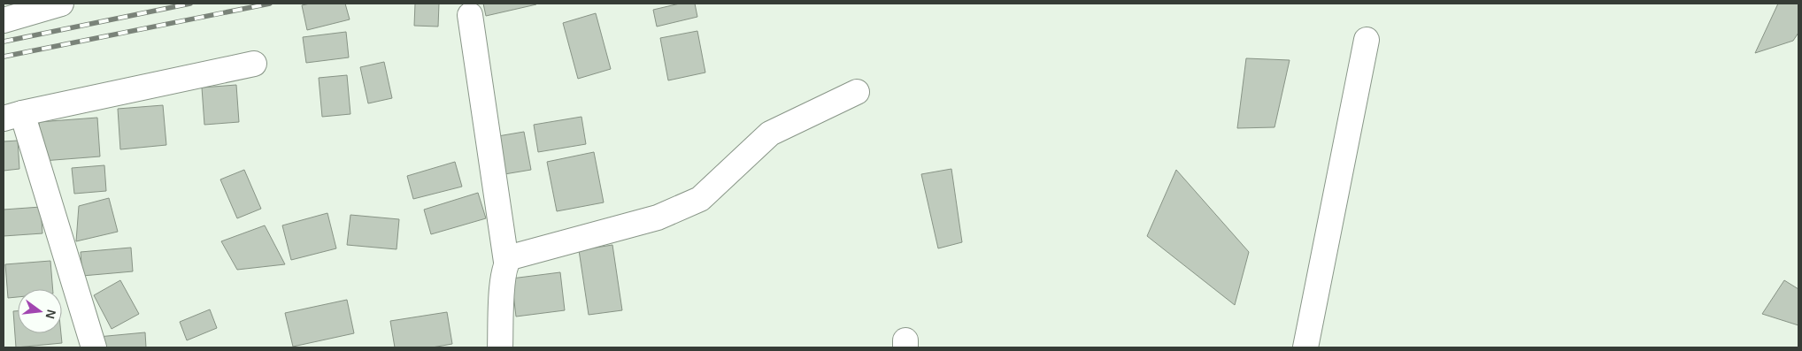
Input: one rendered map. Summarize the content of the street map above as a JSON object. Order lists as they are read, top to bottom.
{
  "north": "right"
}
